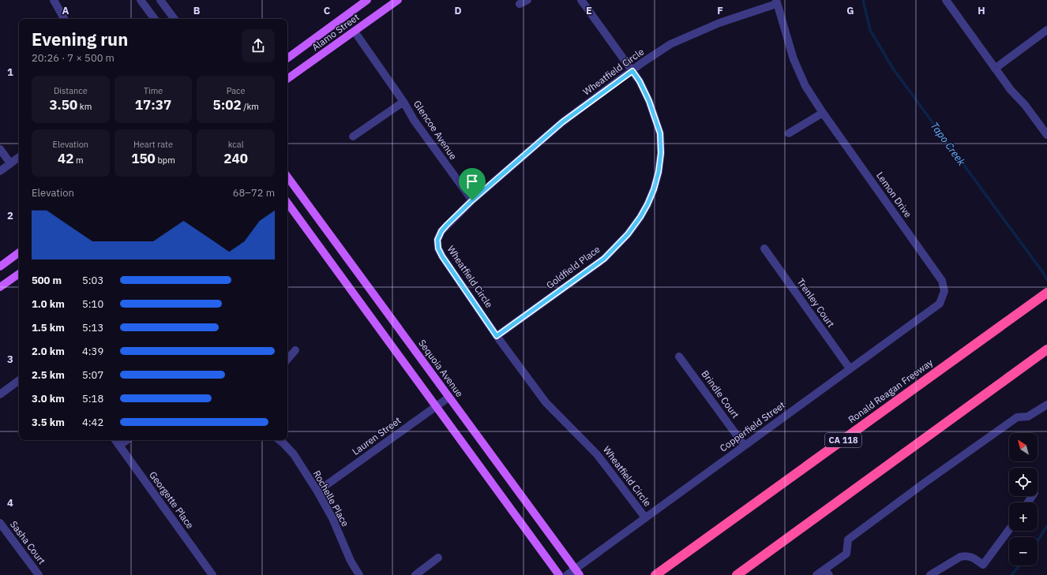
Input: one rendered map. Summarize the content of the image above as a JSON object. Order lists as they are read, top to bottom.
{
  "streets": {
    "highway": ["Ronald Reagan Freeway", "CA 118"],
    "main road": ["Alamo Street", "Sequoia Avenue"],
    "street": [
      "Wheatfield Circle",
      "Glencoe Avenue",
      "Lemon Drive",
      "Goldfield Place",
      "Trenley Court",
      "Brindle Court",
      "Copperfield Street",
      "Lauren Street",
      "Rochelle Place",
      "Georgette Place",
      "Sasha Court"
    ]
  },
  "crossings": [
    ["Alamo Street", "Glencoe Avenue"],
    ["Wheatfield Circle", "Glencoe Avenue"],
    ["Wheatfield Circle", "Lemon Drive"],
    ["Wheatfield Circle", "Goldfield Place"],
    ["Wheatfield Circle", "Copperfield Street"],
    ["Lemon Drive", "Copperfield Street"],
    ["Trenley Court", "Copperfield Street"],
    ["Sequoia Avenue", "Copperfield Street"],
    ["Sequoia Avenue", "Lauren Street"],
    ["Brindle Court", "Copperfield Street"],
    ["Lauren Street", "Rochelle Place"]
  ],
  "water": ["Tapo Creek"],
  "north": "top left",
  "page": {
    "heading": ["Evening run", "20:26 · 7 × 500 m"],
    "stats": [
      ["Distance", "3.50 km"],
      ["Time", "17:37"],
      ["Pace", "5:02 /km"],
      ["Elevation", "42 m"],
      ["Heart rate", "150 bpm"],
      ["kcal", "240"]
    ],
    "chart": ["Elevation", "68–72 m"],
    "list": [
      {
        "name": "500 m",
        "note": "5:03"
      },
      {
        "name": "1.0 km",
        "note": "5:10"
      },
      {
        "name": "1.5 km",
        "note": "5:13"
      },
      {
        "name": "2.0 km",
        "note": "4:39"
      },
      {
        "name": "2.5 km",
        "note": "5:07"
      },
      {
        "name": "3.0 km",
        "note": "5:18"
      },
      {
        "name": "3.5 km",
        "note": "4:42"
      }
    ],
    "map_buttons": ["+", "−"]
  },
  "grid": {
    "columns": [
      "A",
      "B",
      "C",
      "D",
      "E",
      "F",
      "G",
      "H"
    ],
    "rows": [
      "1",
      "2",
      "3",
      "4"
    ]
  }
}
